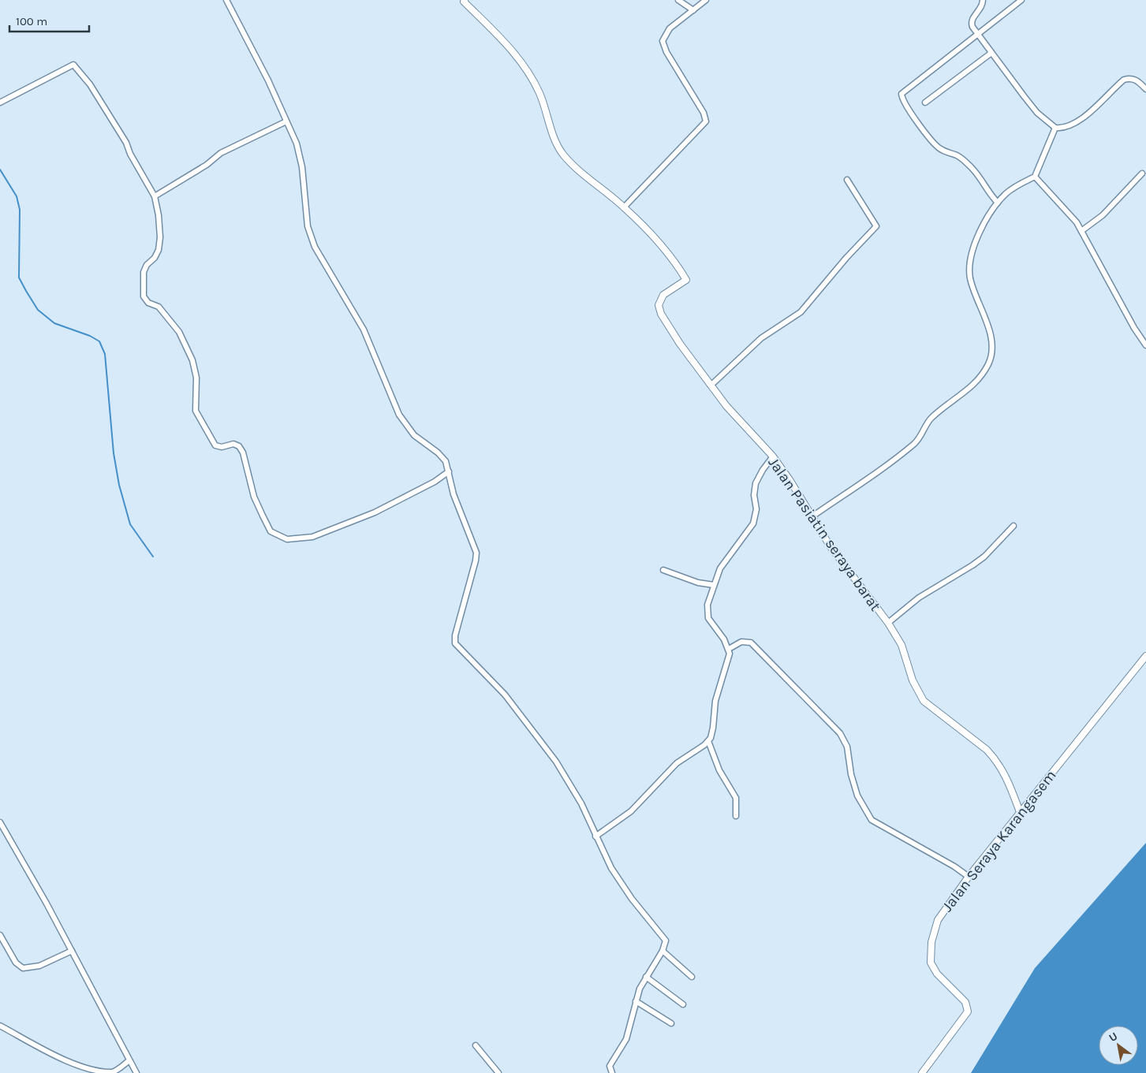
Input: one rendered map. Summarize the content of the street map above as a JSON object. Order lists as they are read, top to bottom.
{
  "streets": {
    "street": ["Jalan Pasiatin seraya barat", "Jalan Seraya Karangasem"]
  },
  "crossings": [
    ["Jalan Pasiatin seraya barat", "Jalan Seraya Karangasem"]
  ],
  "scale_bar": "100 m",
  "north": "top left"
}
